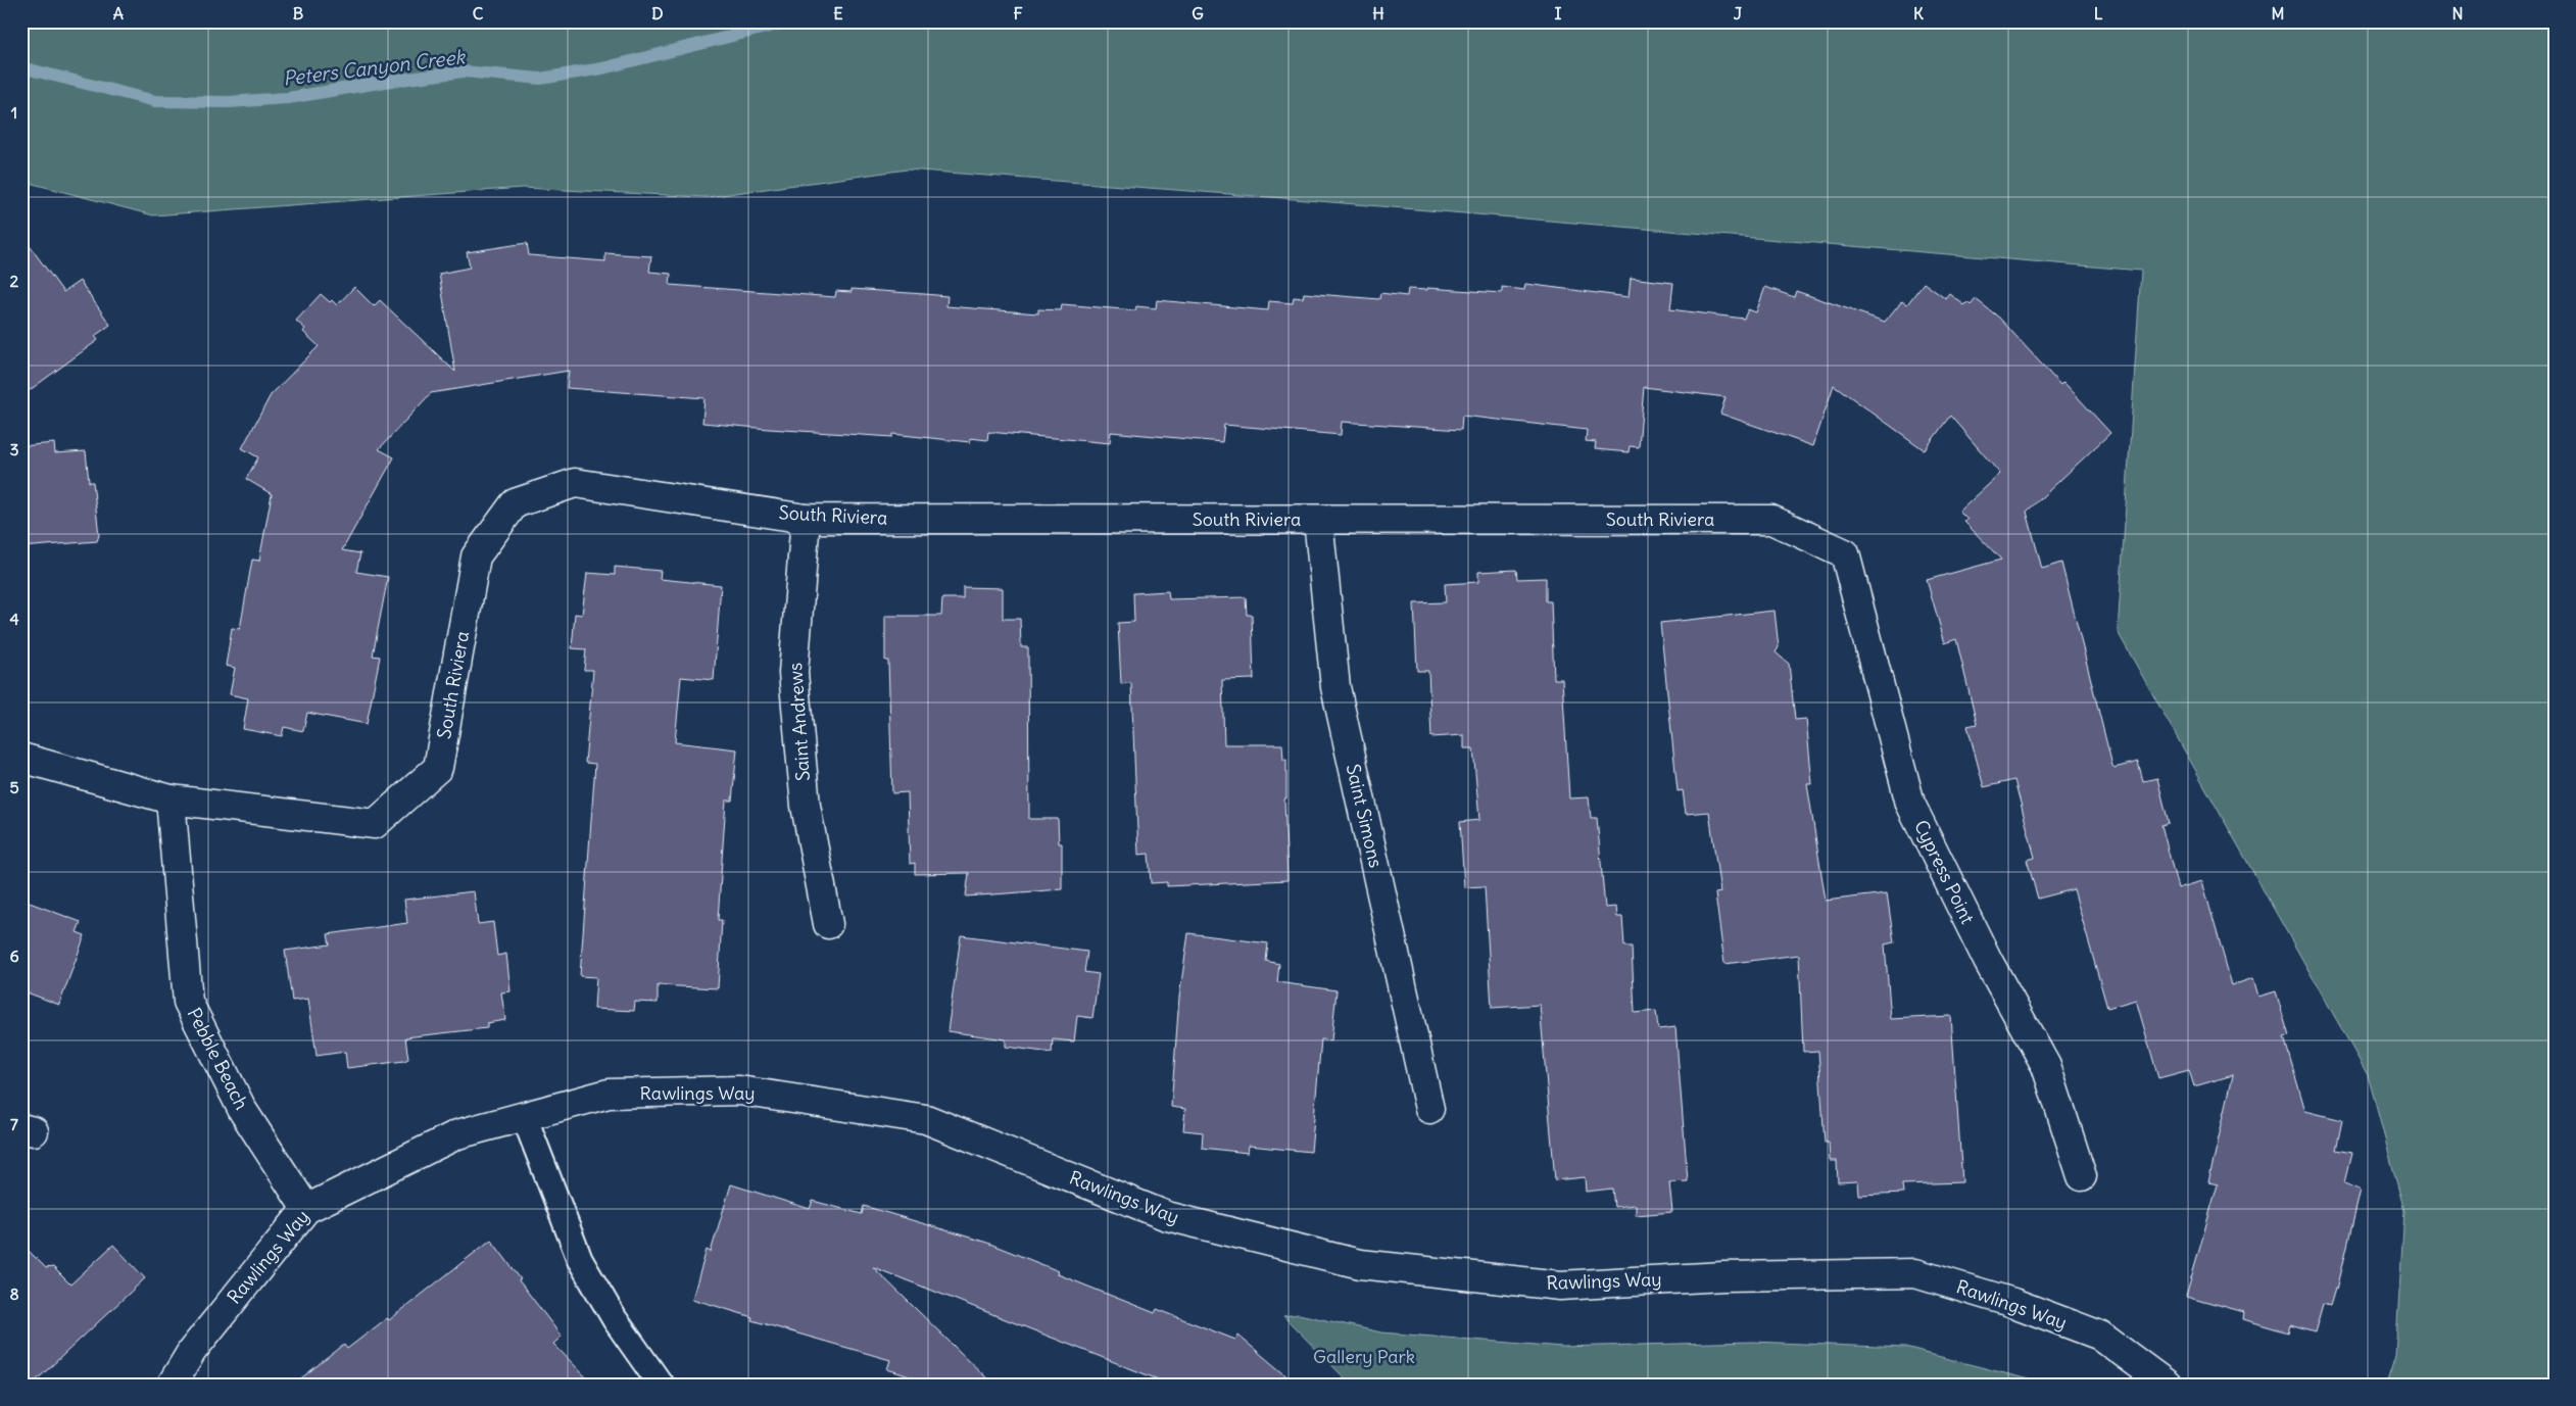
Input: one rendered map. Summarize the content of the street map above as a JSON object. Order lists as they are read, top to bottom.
{
  "streets": {
    "street": [
      "South Riviera",
      "Saint Andrews",
      "Saint Simons",
      "Cypress Point",
      "Pebble Beach",
      "Rawlings Way"
    ]
  },
  "crossings": [
    ["South Riviera", "Saint Andrews"],
    ["South Riviera", "Saint Simons"],
    ["South Riviera", "Cypress Point"],
    ["South Riviera", "Pebble Beach"],
    ["Pebble Beach", "Rawlings Way"]
  ],
  "water": ["Peters Canyon Creek"],
  "parks": ["Gallery Park"],
  "grid": {
    "columns": [
      "A",
      "B",
      "C",
      "D",
      "E",
      "F",
      "G",
      "H",
      "I",
      "J",
      "K",
      "L",
      "M",
      "N"
    ],
    "rows": [
      "1",
      "2",
      "3",
      "4",
      "5",
      "6",
      "7",
      "8"
    ]
  }
}
